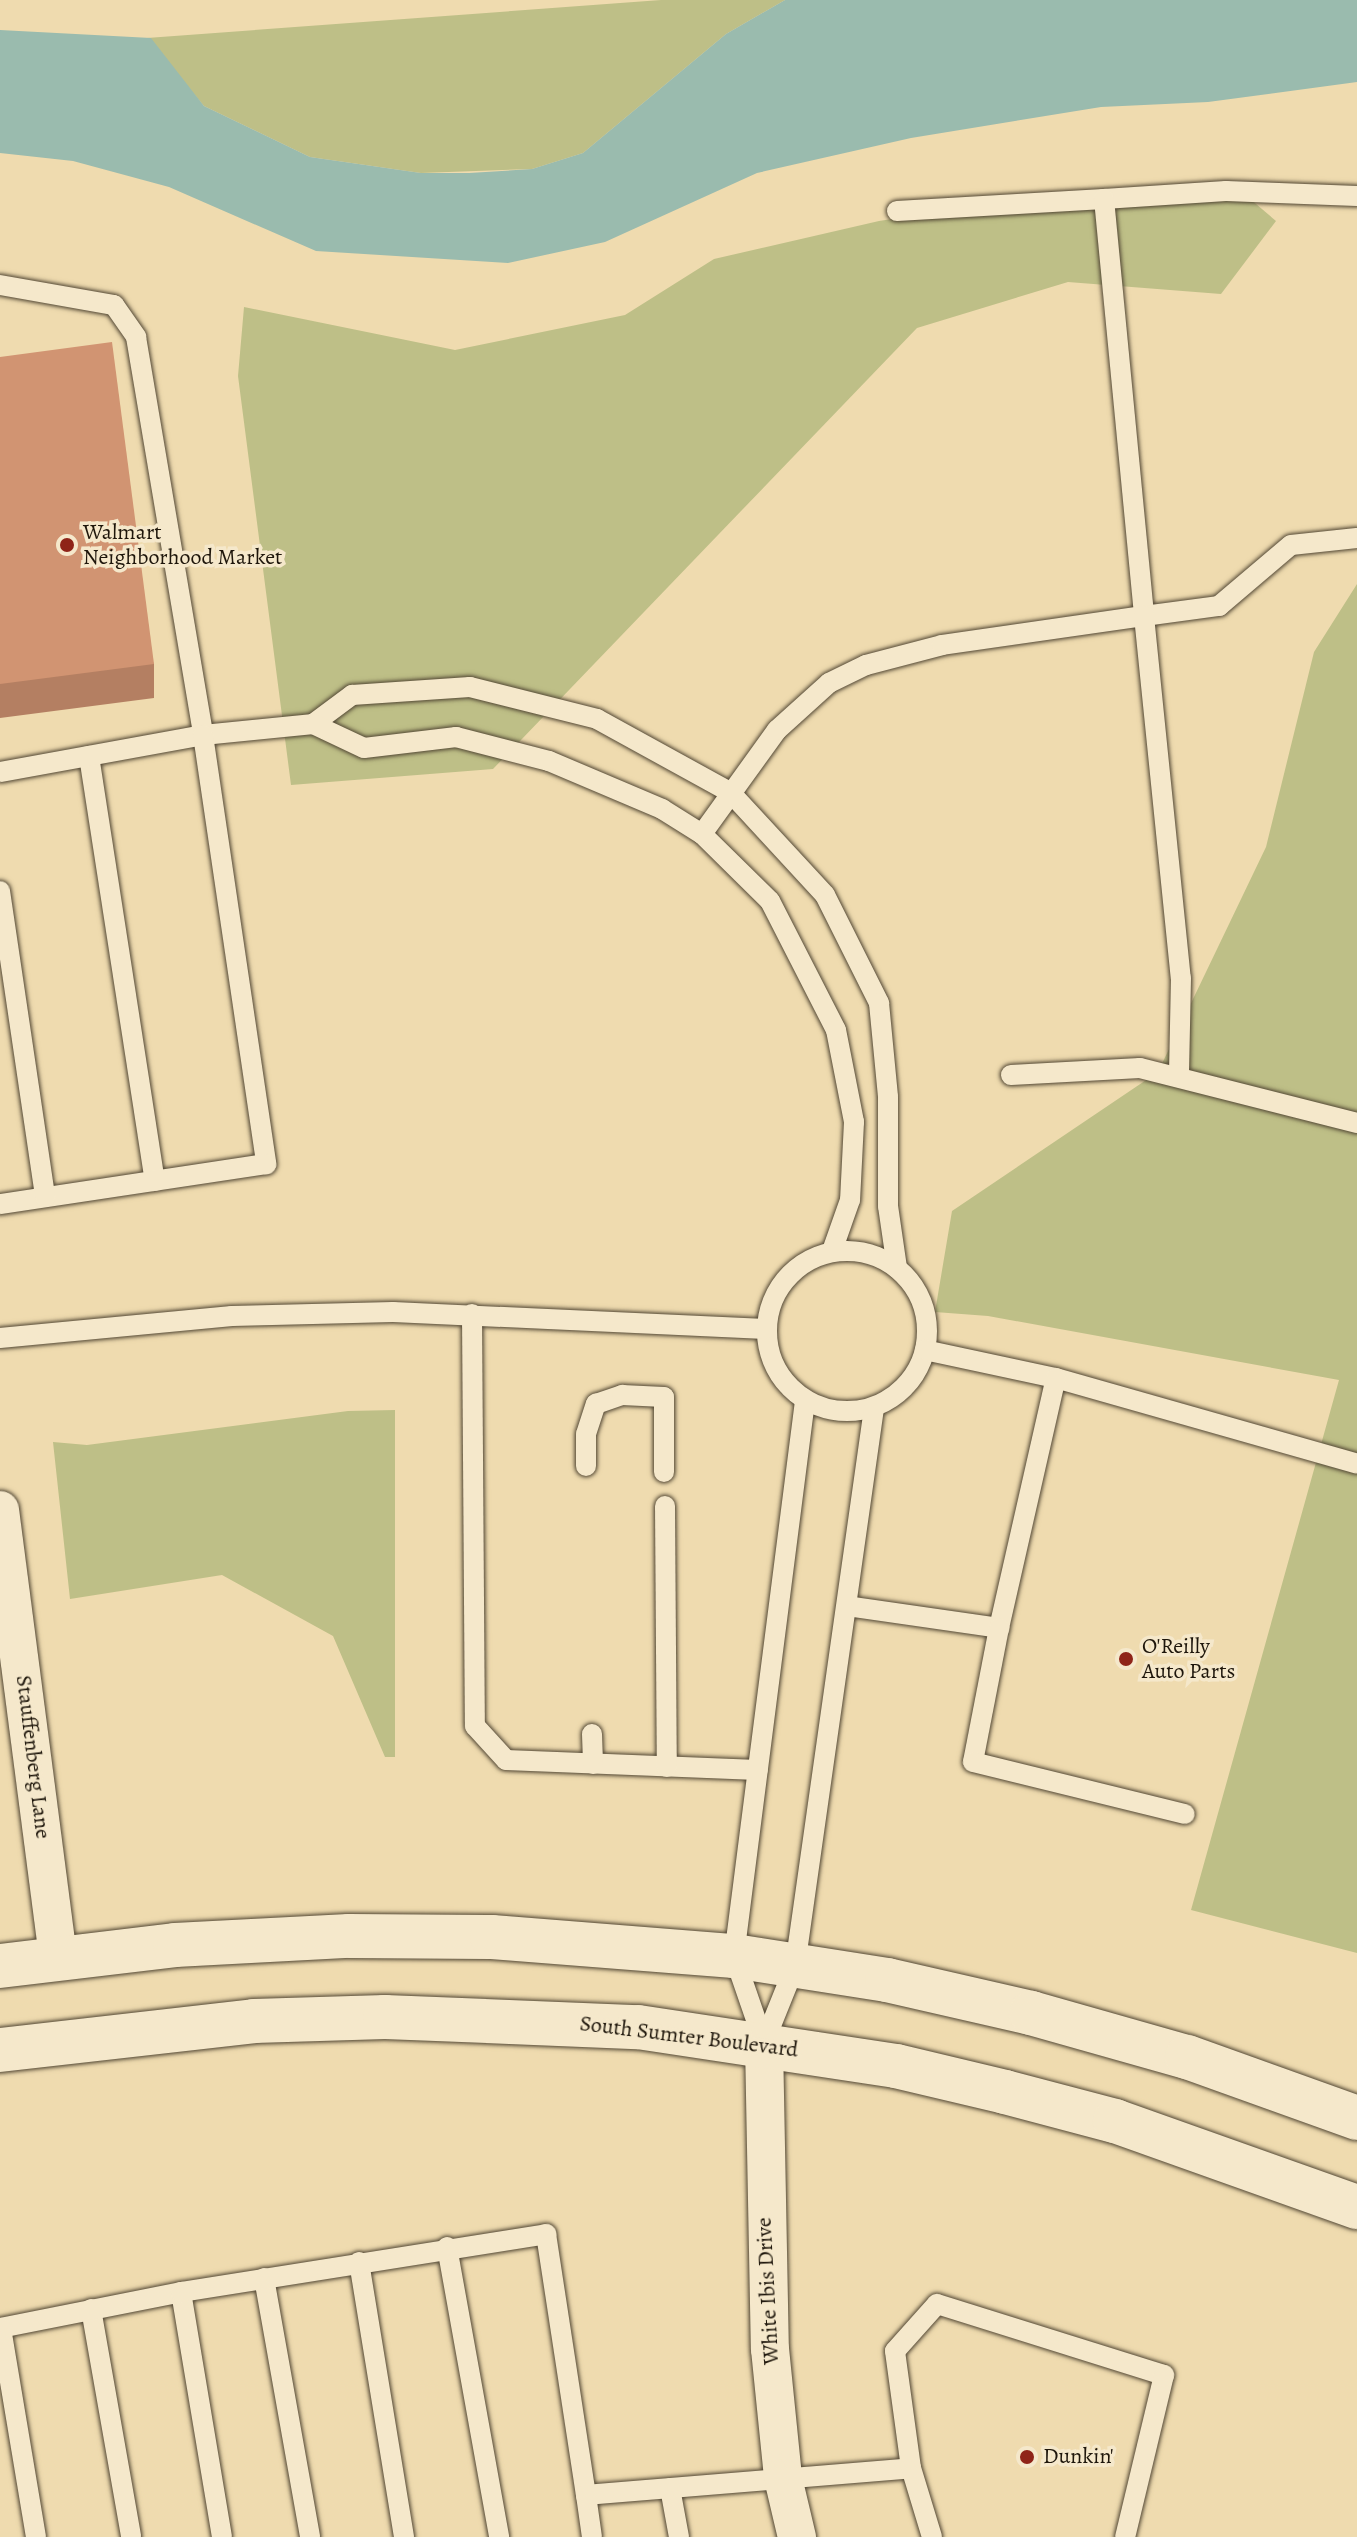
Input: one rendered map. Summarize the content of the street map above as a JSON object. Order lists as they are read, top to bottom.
{
  "streets": {
    "main road": ["South Sumter Boulevard"],
    "street": ["Stauffenberg Lane", "White Ibis Drive"]
  },
  "crossings": [
    ["South Sumter Boulevard", "White Ibis Drive"]
  ],
  "places": ["Walmart Neighborhood Market", "O'Reilly Auto Parts", "Dunkin'"]
}
